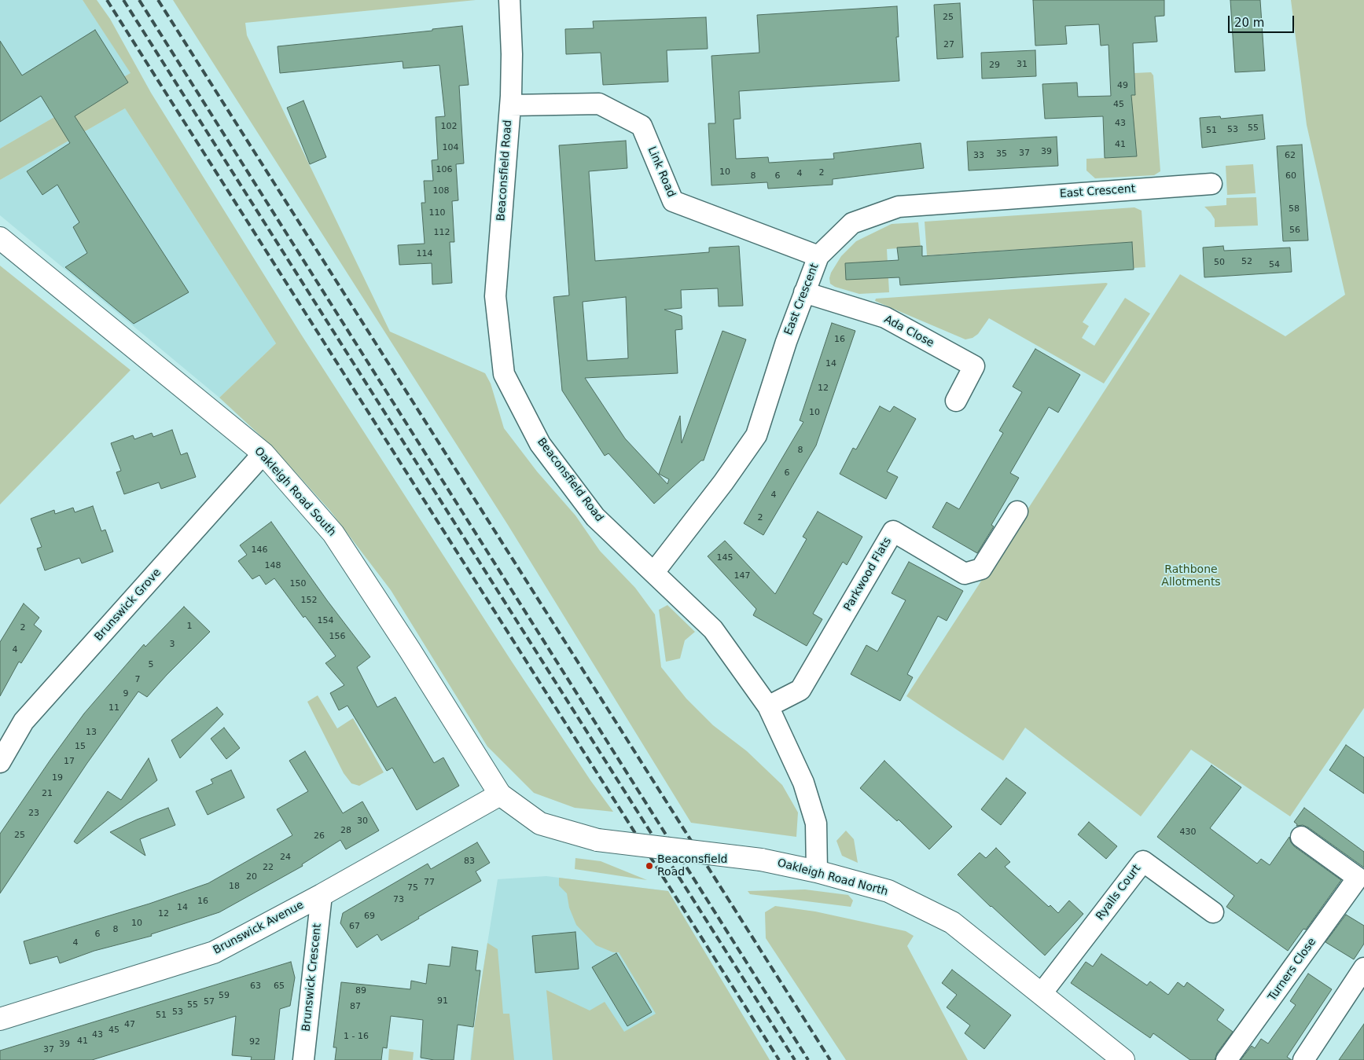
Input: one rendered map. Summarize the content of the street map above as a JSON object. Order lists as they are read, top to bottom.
{
  "streets": {
    "main road": ["Oakleigh Road South", "Oakleigh Road North", "Brunswick Avenue"],
    "street": [
      "Beaconsfield Road",
      "Link Road",
      "East Crescent",
      "Ada Close",
      "Parkwood Flats",
      "Brunswick Grove",
      "Ryalls Court",
      "Turners Close",
      "Brunswick Crescent"
    ]
  },
  "crossings": [
    ["Beaconsfield Road", "Link Road"],
    ["Beaconsfield Road", "East Crescent"],
    ["Beaconsfield Road", "Parkwood Flats"],
    ["Beaconsfield Road", "Oakleigh Road North"],
    ["Link Road", "East Crescent"],
    ["East Crescent", "Ada Close"],
    ["Oakleigh Road South", "Brunswick Grove"],
    ["Oakleigh Road South", "Oakleigh Road North"],
    ["Oakleigh Road South", "Brunswick Avenue"],
    ["Oakleigh Road North", "Ryalls Court"],
    ["Oakleigh Road North", "Brunswick Avenue"],
    ["Brunswick Avenue", "Brunswick Crescent"]
  ],
  "parks": ["Rathbone Allotments"],
  "places": ["Beaconsfield Road"],
  "house_numbers": [
    "25",
    "27",
    "31",
    "29",
    "49",
    "45",
    "43",
    "102",
    "55",
    "53",
    "51",
    "41",
    "104",
    "39",
    "37",
    "35",
    "33",
    "62",
    "106",
    "10",
    "2",
    "4",
    "8",
    "6",
    "60",
    "108",
    "58",
    "110",
    "56",
    "112",
    "114",
    "52",
    "50",
    "54",
    "16",
    "14",
    "12",
    "10",
    "8",
    "6",
    "4",
    "2",
    "146",
    "145",
    "148",
    "147",
    "150",
    "152",
    "154",
    "1",
    "2",
    "156",
    "3",
    "4",
    "5",
    "7",
    "9",
    "11",
    "13",
    "15",
    "17",
    "19",
    "21",
    "23",
    "30",
    "28",
    "430",
    "25",
    "26",
    "24",
    "83",
    "22",
    "20",
    "77",
    "18",
    "75",
    "73",
    "16",
    "14",
    "12",
    "69",
    "10",
    "67",
    "8",
    "6",
    "4",
    "63",
    "65",
    "89",
    "59",
    "91",
    "57",
    "55",
    "87",
    "53",
    "51",
    "47",
    "45",
    "43",
    "1 - 16",
    "41",
    "92",
    "39",
    "37"
  ],
  "scale_bar": "20 m"
}
